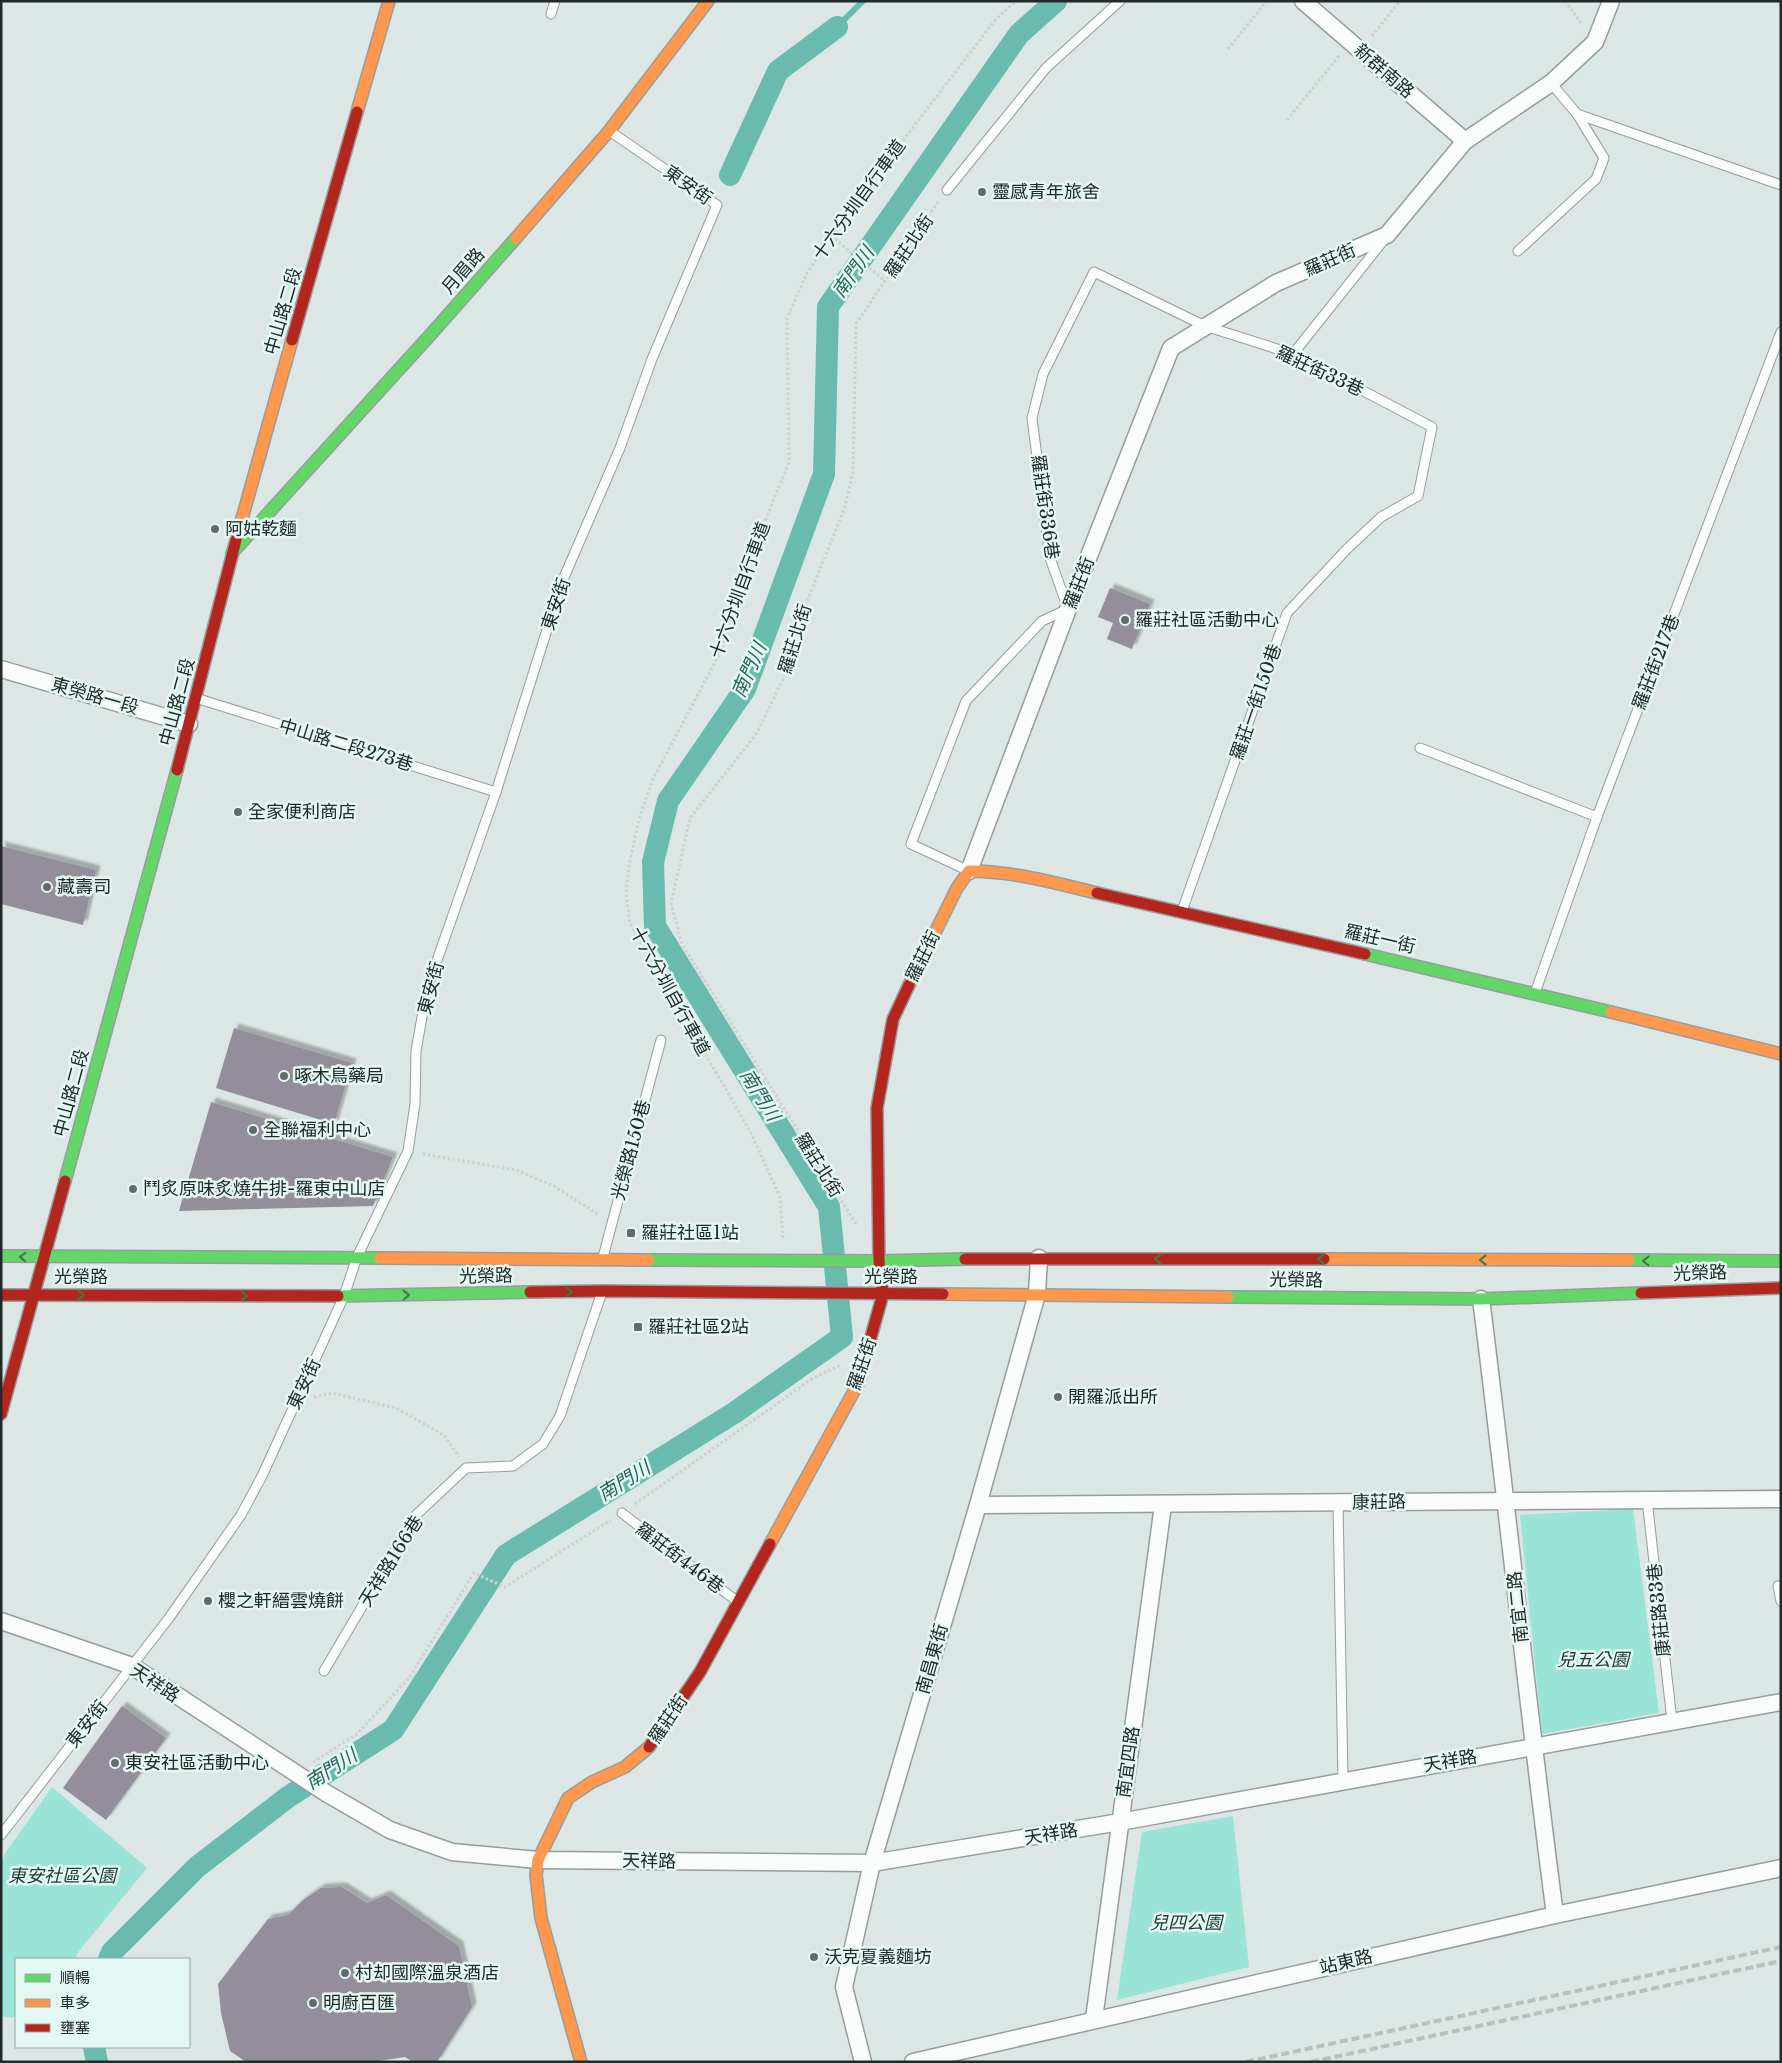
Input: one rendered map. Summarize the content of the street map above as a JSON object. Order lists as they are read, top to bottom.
{
  "streets": {
    "street": [
      "新群南路",
      "羅莊街",
      "月眉路",
      "中山路二段",
      "東榮路一段",
      "羅莊一街",
      "光榮路",
      "康莊路",
      "南宜二路",
      "南昌東街",
      "天祥路",
      "南宜四路",
      "站東路"
    ],
    "lane": [
      "東安街",
      "羅莊街33巷",
      "羅莊街336巷",
      "羅莊街217巷",
      "羅莊一街150巷",
      "中山路二段273巷",
      "光榮路150巷",
      "羅莊街446巷",
      "天祥路166巷",
      "康莊路33巷"
    ],
    "path": ["十六分圳自行車道", "羅莊北街"]
  },
  "crossings": [
    ["新群南路", "羅莊街"],
    ["東安街", "月眉路"],
    ["東安街", "中山路二段273巷"],
    ["東安街", "光榮路"],
    ["東安街", "天祥路"],
    ["十六分圳自行車道", "光榮路"],
    ["羅莊街", "羅莊街33巷"],
    ["羅莊街", "羅莊街336巷"],
    ["羅莊街", "羅莊一街"],
    ["羅莊街", "光榮路"],
    ["羅莊街", "羅莊街446巷"],
    ["羅莊街", "天祥路"],
    ["月眉路", "中山路二段"],
    ["中山路二段", "東榮路一段"],
    ["中山路二段", "中山路二段273巷"],
    ["中山路二段", "光榮路"],
    ["羅莊街33巷", "羅莊街336巷"],
    ["羅莊街33巷", "羅莊一街150巷"],
    ["羅莊街217巷", "羅莊一街"],
    ["羅莊一街150巷", "羅莊一街"],
    ["光榮路150巷", "光榮路"],
    ["光榮路", "南宜二路"],
    ["光榮路", "南昌東街"],
    ["康莊路", "南宜二路"],
    ["康莊路", "康莊路33巷"],
    ["康莊路", "南昌東街"],
    ["康莊路", "南宜四路"],
    ["南宜二路", "天祥路"],
    ["南宜二路", "站東路"],
    ["康莊路33巷", "天祥路"],
    ["南昌東街", "天祥路"],
    ["天祥路", "南宜四路"],
    ["南宜四路", "站東路"]
  ],
  "water": ["南門川"],
  "parks": ["兒五公園", "東安社區公園", "兒四公園"],
  "places": {
    "other": [
      "靈感青年旅舍",
      "阿姑乾麵",
      "羅莊社區活動中心",
      "全家便利商店",
      "藏壽司",
      "啄木鳥藥局",
      "全聯福利中心",
      "鬥炙原味炙燒牛排-羅東中山店",
      "開羅派出所",
      "櫻之軒縉雲燒餅",
      "東安社區活動中心",
      "沃克夏義麵坊",
      "村却國際溫泉酒店",
      "明廚百匯"
    ],
    "transit": ["羅莊社區1站", "羅莊社區2站"]
  },
  "legend": ["順暢", "車多", "壅塞"]
}
